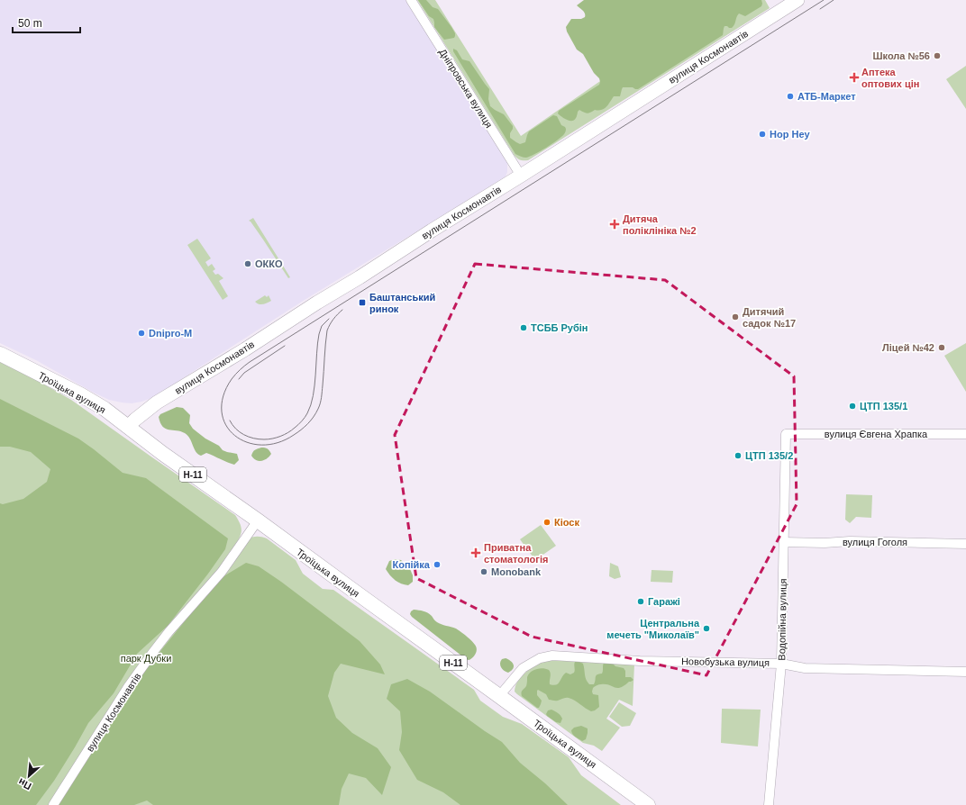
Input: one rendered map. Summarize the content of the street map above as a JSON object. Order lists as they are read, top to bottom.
{
  "streets": {
    "main road": ["вулиця Космонавтів", "Троїцька вулиця", "Н-11"],
    "street": [
      "Дніпровська вулиця",
      "вулиця Євгена Храпка",
      "вулиця Гоголя",
      "Водопійна вулиця",
      "Новобузька вулиця"
    ]
  },
  "crossings": [
    ["вулиця Космонавтів", "Дніпровська вулиця"],
    ["вулиця Космонавтів", "Троїцька вулиця"],
    ["Троїцька вулиця", "Новобузька вулиця"],
    ["вулиця Євгена Храпка", "Водопійна вулиця"],
    ["вулиця Гоголя", "Водопійна вулиця"],
    ["Водопійна вулиця", "Новобузька вулиця"]
  ],
  "parks": ["парк Дубки"],
  "places": {
    "other": [
      "Школа №56",
      "АТБ-Маркет",
      "Hop Hey",
      "ОККО",
      "Дитячий садок №17",
      "ТСББ Рубін",
      "Dnipro-M",
      "Ліцей №42",
      "ЦТП 135/1",
      "ЦТП 135/2",
      "Кіоск",
      "Копійка",
      "Monobank",
      "Гаражі",
      "Центральна мечеть \"Миколаїв\""
    ],
    "health": ["Аптека оптових цін", "Дитяча поліклініка №2", "Приватна стоматологія"],
    "transit": ["Баштанський ринок"]
  },
  "scale_bar": "50 m",
  "north": "bottom left"
}
